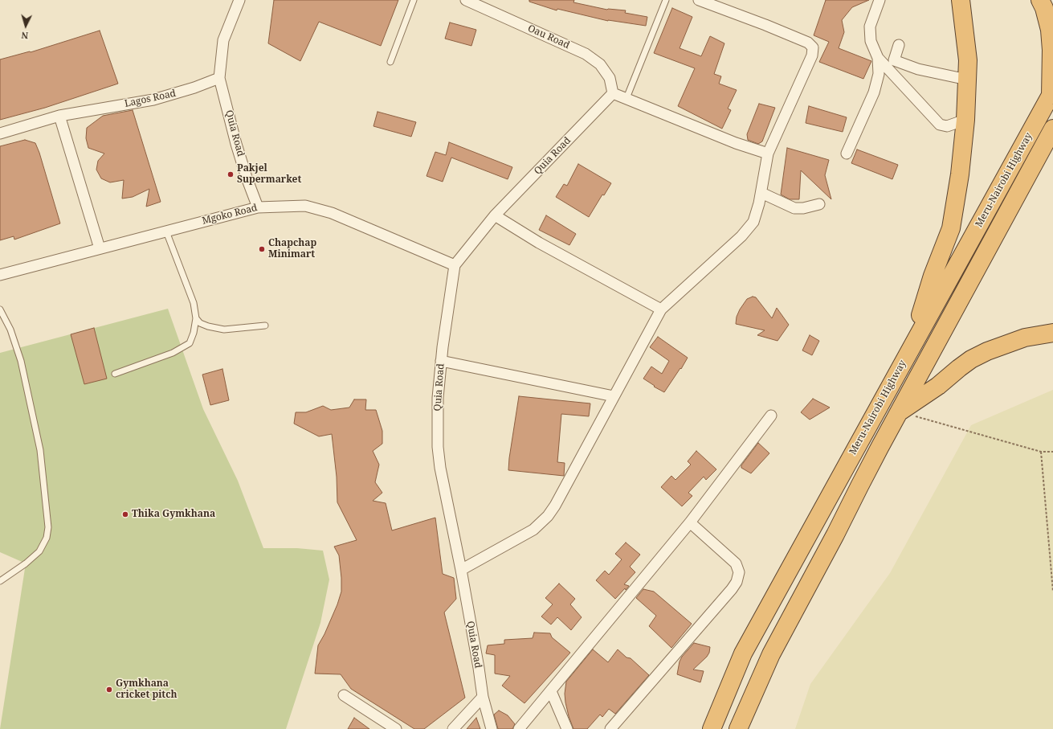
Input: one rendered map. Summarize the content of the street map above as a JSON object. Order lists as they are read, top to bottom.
{
  "streets": {
    "highway": ["Meru-Nairobi Highway"],
    "street": [
      "Oau Road",
      "Lagos Road",
      "Quia Road",
      "Mgoko Road"
    ]
  },
  "crossings": [
    ["Oau Road", "Quia Road"],
    ["Lagos Road", "Quia Road"],
    ["Quia Road", "Mgoko Road"]
  ],
  "places": [
    "Pakjel Supermarket",
    "Chapchap Minimart",
    "Thika Gymkhana",
    "Gymkhana cricket pitch"
  ],
  "north": "bottom"
}
